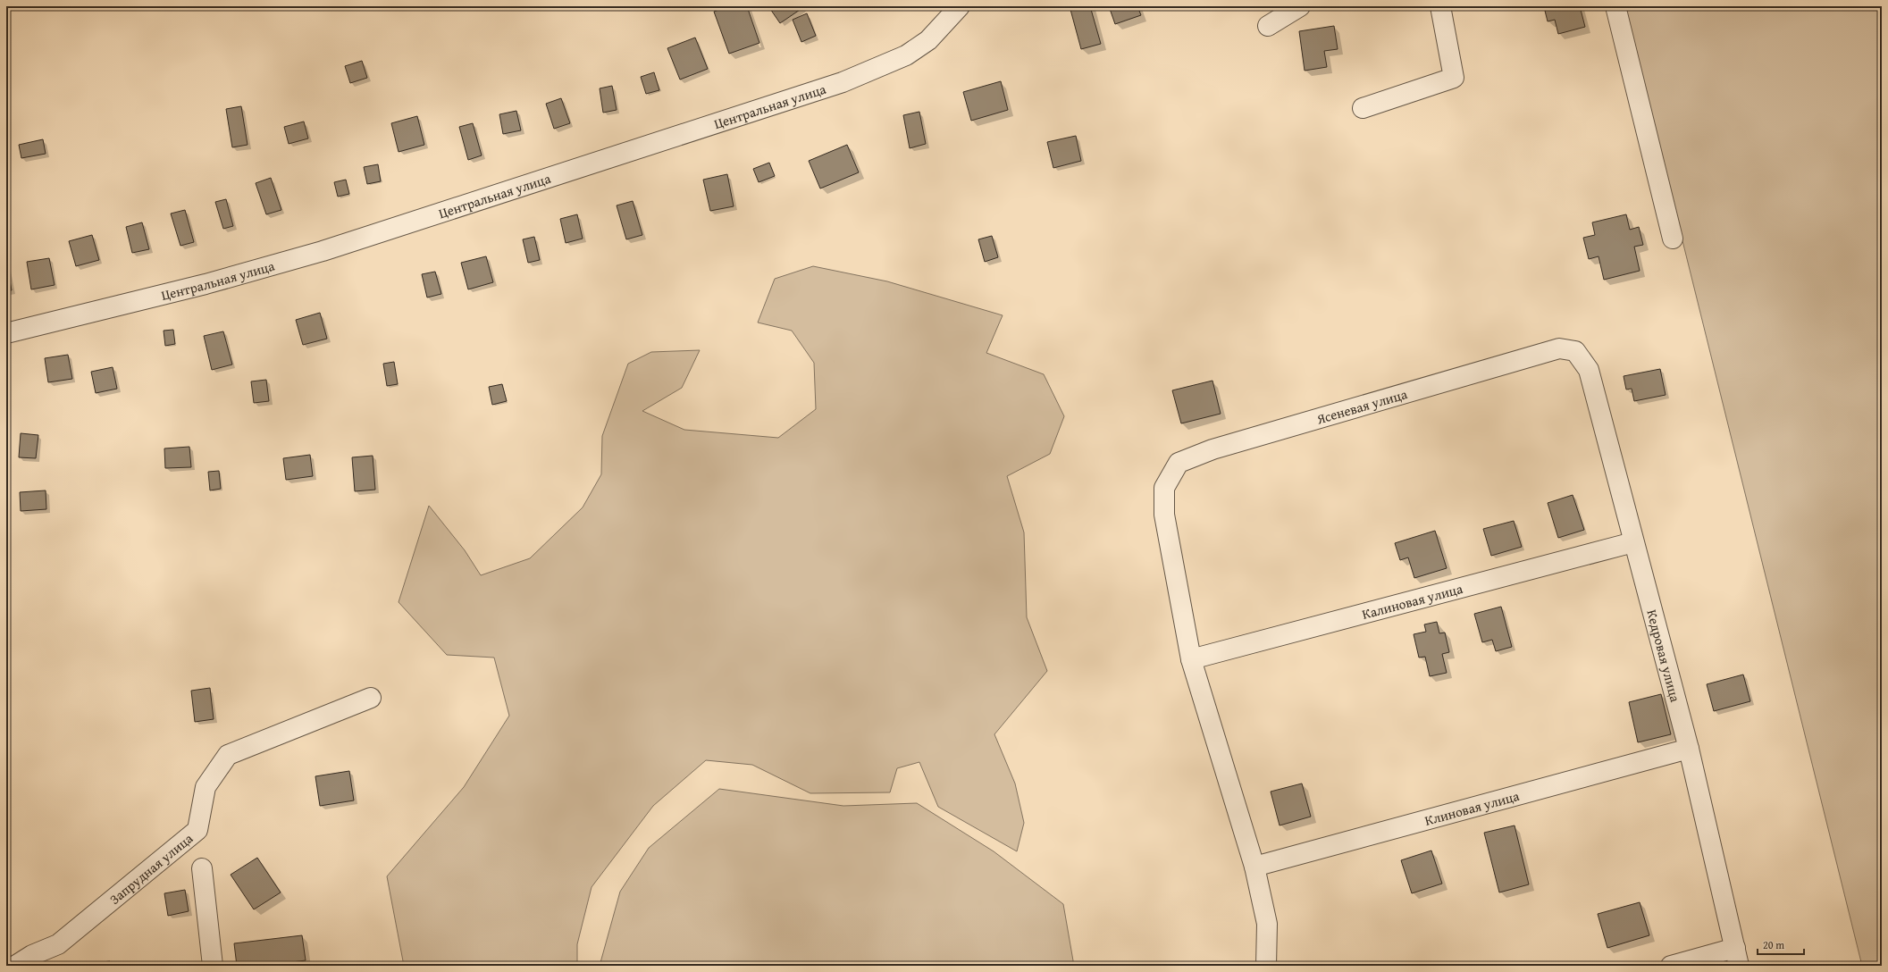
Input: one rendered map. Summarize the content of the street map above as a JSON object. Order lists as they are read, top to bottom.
{
  "streets": {
    "street": [
      "Центральная улица",
      "Ясеневая улица",
      "Калиновая улица",
      "Кедровая улица",
      "Клиновая улица",
      "Запрудная улица"
    ]
  },
  "crossings": [
    ["Ясеневая улица", "Калиновая улица"],
    ["Ясеневая улица", "Кедровая улица"],
    ["Калиновая улица", "Кедровая улица"],
    ["Кедровая улица", "Клиновая улица"]
  ],
  "scale_bar": "20 m"
}
